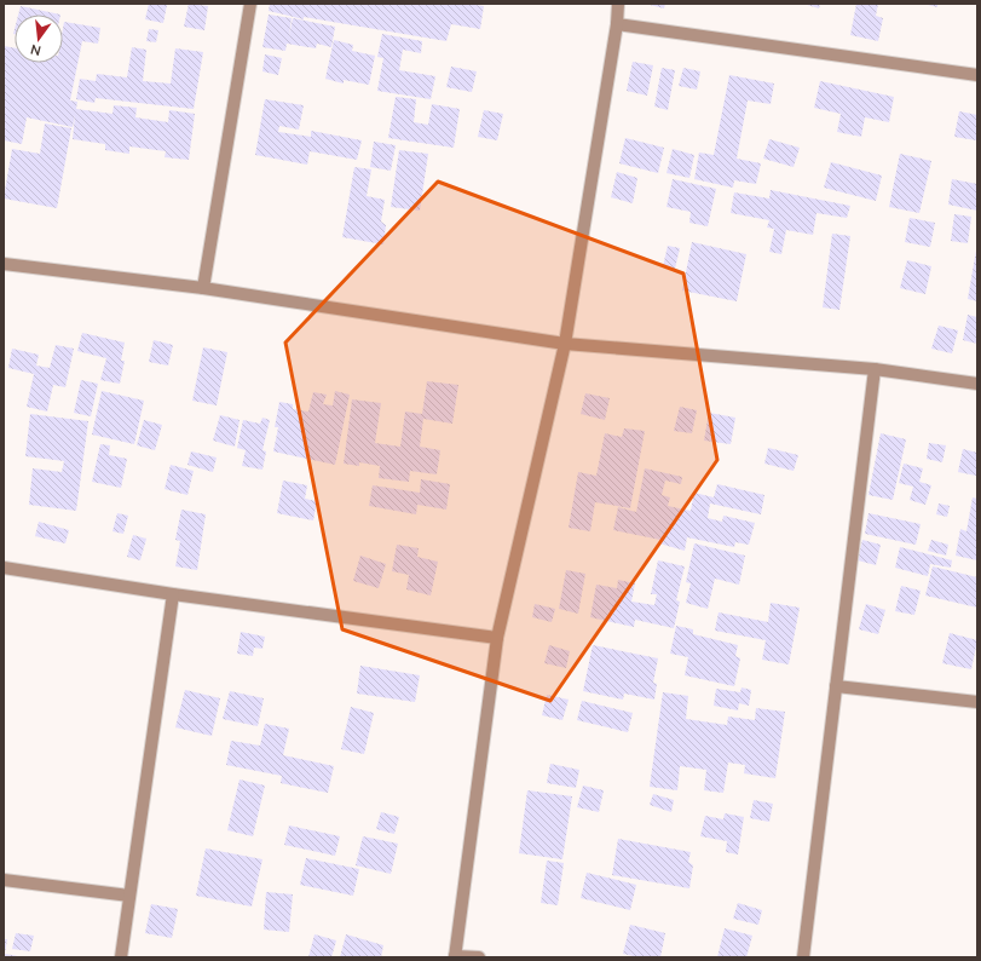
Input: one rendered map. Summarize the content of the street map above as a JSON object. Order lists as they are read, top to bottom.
{
  "north": "bottom"
}
